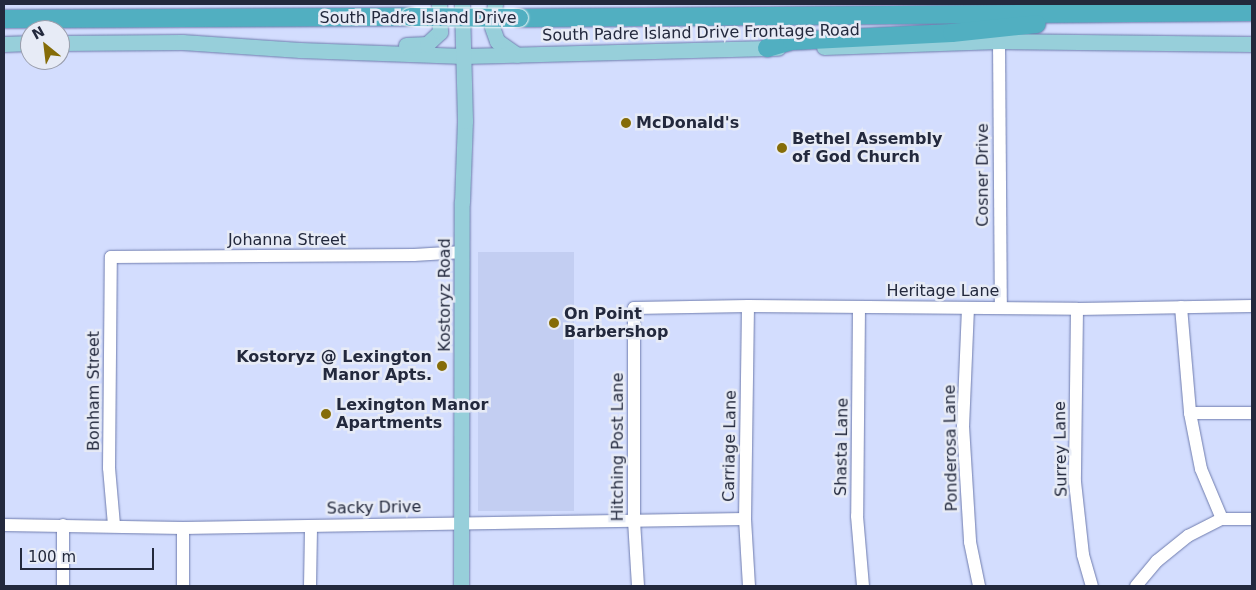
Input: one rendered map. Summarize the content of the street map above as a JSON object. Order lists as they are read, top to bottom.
{
  "streets": {
    "highway": ["South Padre Island Drive"],
    "main road": ["South Padre Island Drive Frontage Road", "Kostoryz Road"],
    "street": [
      "Cosner Drive",
      "Johanna Street",
      "Heritage Lane",
      "Bonham Street",
      "Carriage Lane",
      "Hitching Post Lane",
      "Shasta Lane",
      "Ponderosa Lane",
      "Surrey Lane",
      "Sacky Drive"
    ]
  },
  "crossings": [
    ["South Padre Island Drive Frontage Road", "Cosner Drive"],
    ["South Padre Island Drive Frontage Road", "Kostoryz Road"],
    ["Cosner Drive", "Heritage Lane"],
    ["Johanna Street", "Kostoryz Road"],
    ["Johanna Street", "Bonham Street"],
    ["Heritage Lane", "Carriage Lane"],
    ["Heritage Lane", "Hitching Post Lane"],
    ["Heritage Lane", "Shasta Lane"],
    ["Heritage Lane", "Ponderosa Lane"],
    ["Heritage Lane", "Surrey Lane"],
    ["Kostoryz Road", "Sacky Drive"],
    ["Bonham Street", "Sacky Drive"],
    ["Carriage Lane", "Sacky Drive"],
    ["Hitching Post Lane", "Sacky Drive"]
  ],
  "places": [
    "McDonald's",
    "Bethel Assembly of God Church",
    "On Point Barbershop",
    "Kostoryz @ Lexington Manor Apts.",
    "Lexington Manor Apartments"
  ],
  "scale_bar": "100 m",
  "north": "top left"
}
